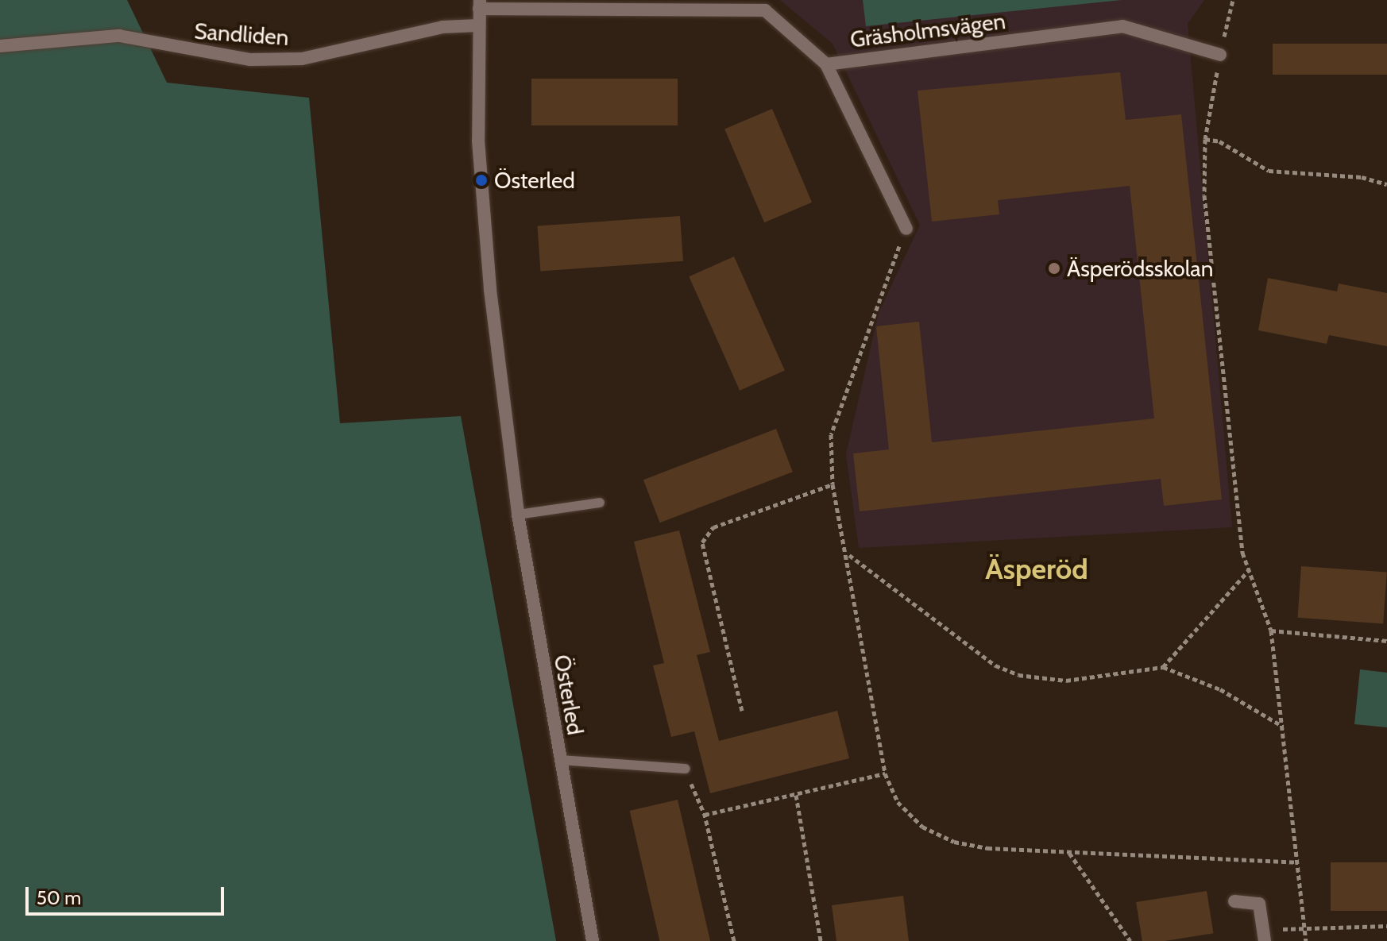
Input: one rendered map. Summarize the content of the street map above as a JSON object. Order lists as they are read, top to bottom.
{
  "streets": {
    "street": ["Gräsholmsvägen", "Sandliden", "Österled"]
  },
  "crossings": [
    ["Gräsholmsvägen", "Österled"],
    ["Sandliden", "Österled"]
  ],
  "districts": ["Äsperöd"],
  "places": ["Österled", "Äsperödsskolan"],
  "scale_bar": "50 m"
}
